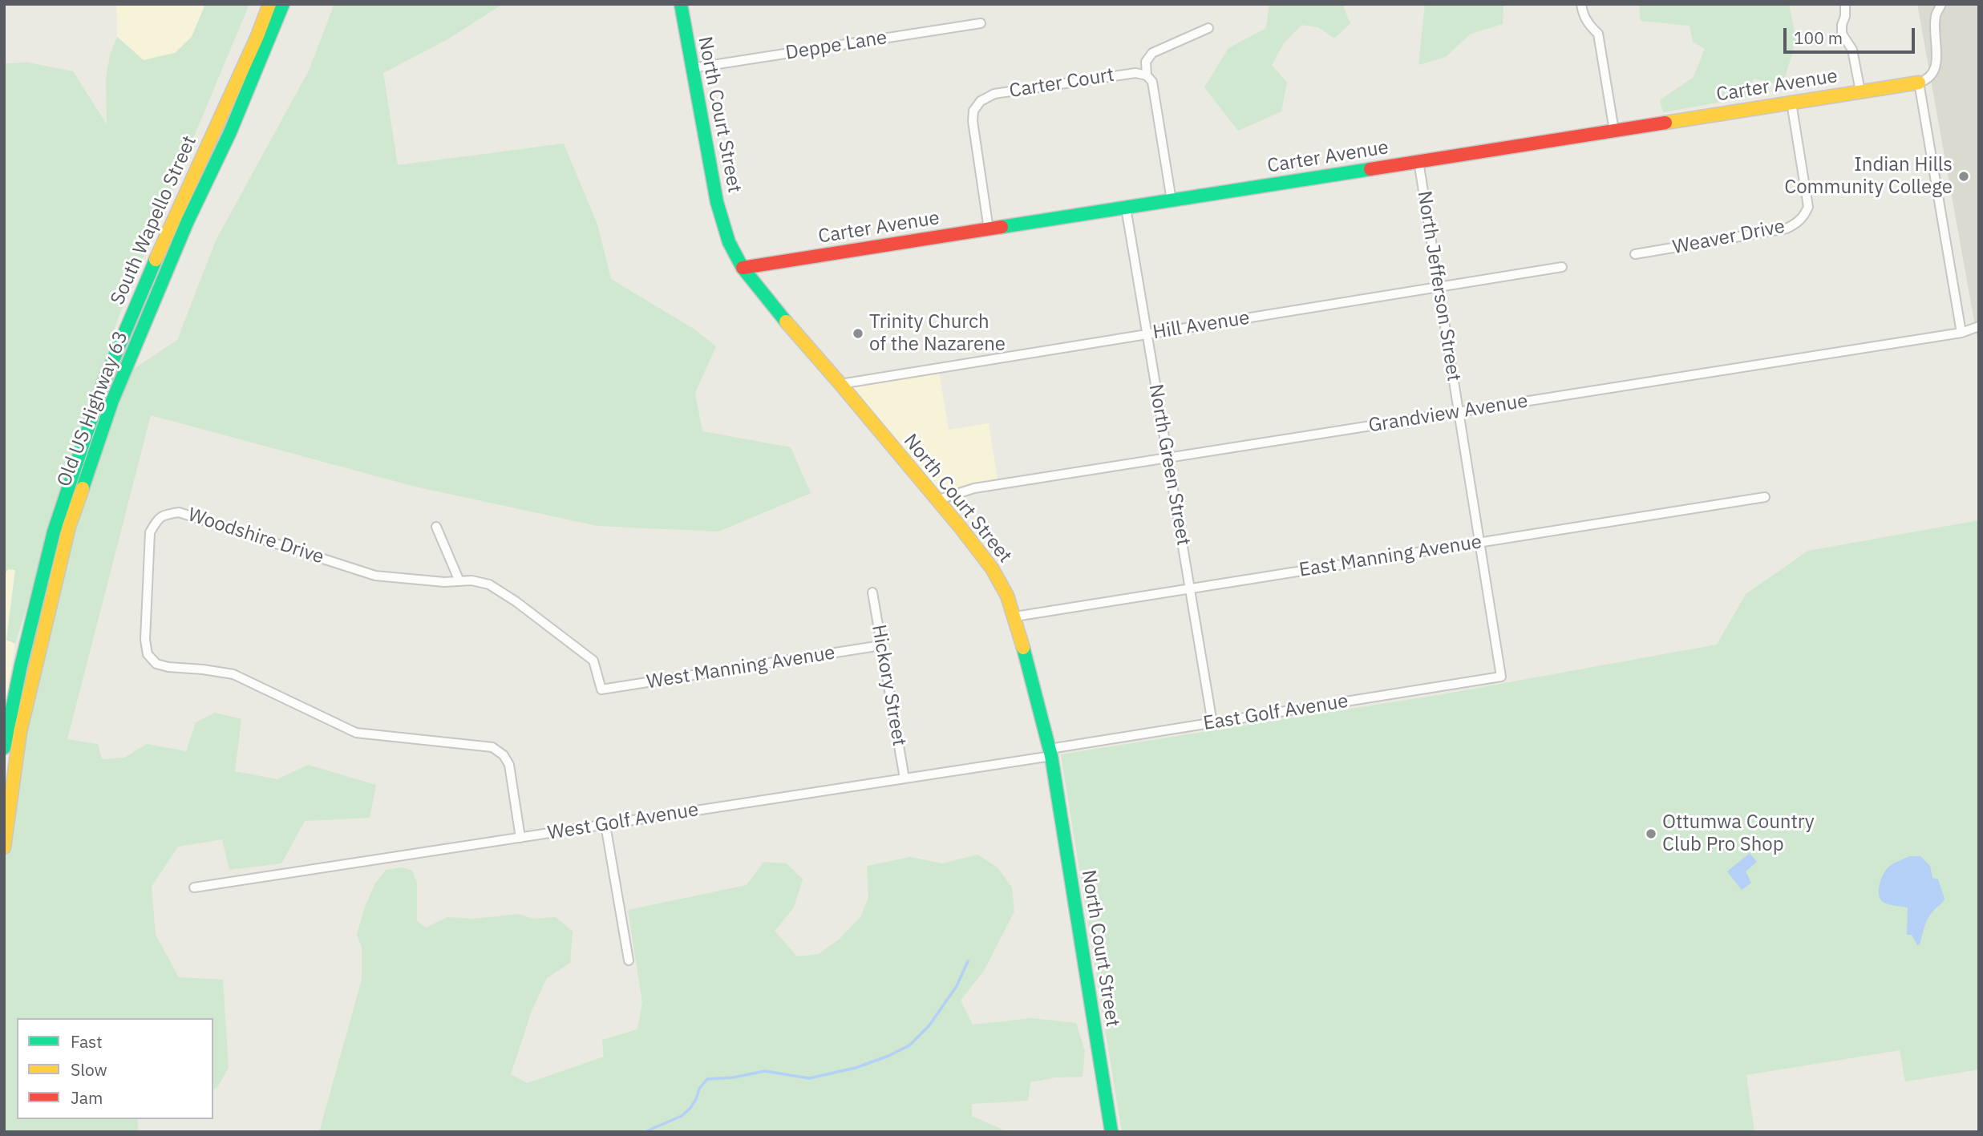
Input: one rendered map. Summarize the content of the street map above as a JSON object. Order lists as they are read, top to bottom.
{
  "streets": {
    "main road": [
      "Carter Avenue",
      "North Court Street",
      "South Wapello Street",
      "Old US Highway 63"
    ],
    "street": [
      "Deppe Lane",
      "Carter Court",
      "Weaver Drive",
      "North Jefferson Street",
      "Hill Avenue",
      "Grandview Avenue",
      "North Green Street",
      "Woodshire Drive",
      "East Manning Avenue",
      "West Manning Avenue",
      "Hickory Street",
      "East Golf Avenue",
      "West Golf Avenue"
    ]
  },
  "crossings": [
    ["Deppe Lane", "North Court Street"],
    ["Carter Court", "Carter Avenue"],
    ["Carter Avenue", "North Court Street"],
    ["Carter Avenue", "Weaver Drive"],
    ["Carter Avenue", "North Jefferson Street"],
    ["Carter Avenue", "North Green Street"],
    ["North Court Street", "Hill Avenue"],
    ["North Court Street", "Grandview Avenue"],
    ["North Court Street", "East Manning Avenue"],
    ["North Court Street", "East Golf Avenue"],
    ["North Court Street", "West Golf Avenue"],
    ["South Wapello Street", "Old US Highway 63"],
    ["North Jefferson Street", "Hill Avenue"],
    ["North Jefferson Street", "Grandview Avenue"],
    ["North Jefferson Street", "East Manning Avenue"],
    ["North Jefferson Street", "East Golf Avenue"],
    ["Hill Avenue", "North Green Street"],
    ["Grandview Avenue", "North Green Street"],
    ["North Green Street", "East Manning Avenue"],
    ["North Green Street", "East Golf Avenue"],
    ["Woodshire Drive", "West Manning Avenue"],
    ["Woodshire Drive", "West Golf Avenue"],
    ["West Manning Avenue", "Hickory Street"],
    ["Hickory Street", "West Golf Avenue"],
    ["East Golf Avenue", "West Golf Avenue"]
  ],
  "places": ["Indian Hills Community College", "Trinity Church of the Nazarene", "Ottumwa Country Club Pro Shop"],
  "legend": ["Fast", "Slow", "Jam"],
  "scale_bar": "100 m"
}
